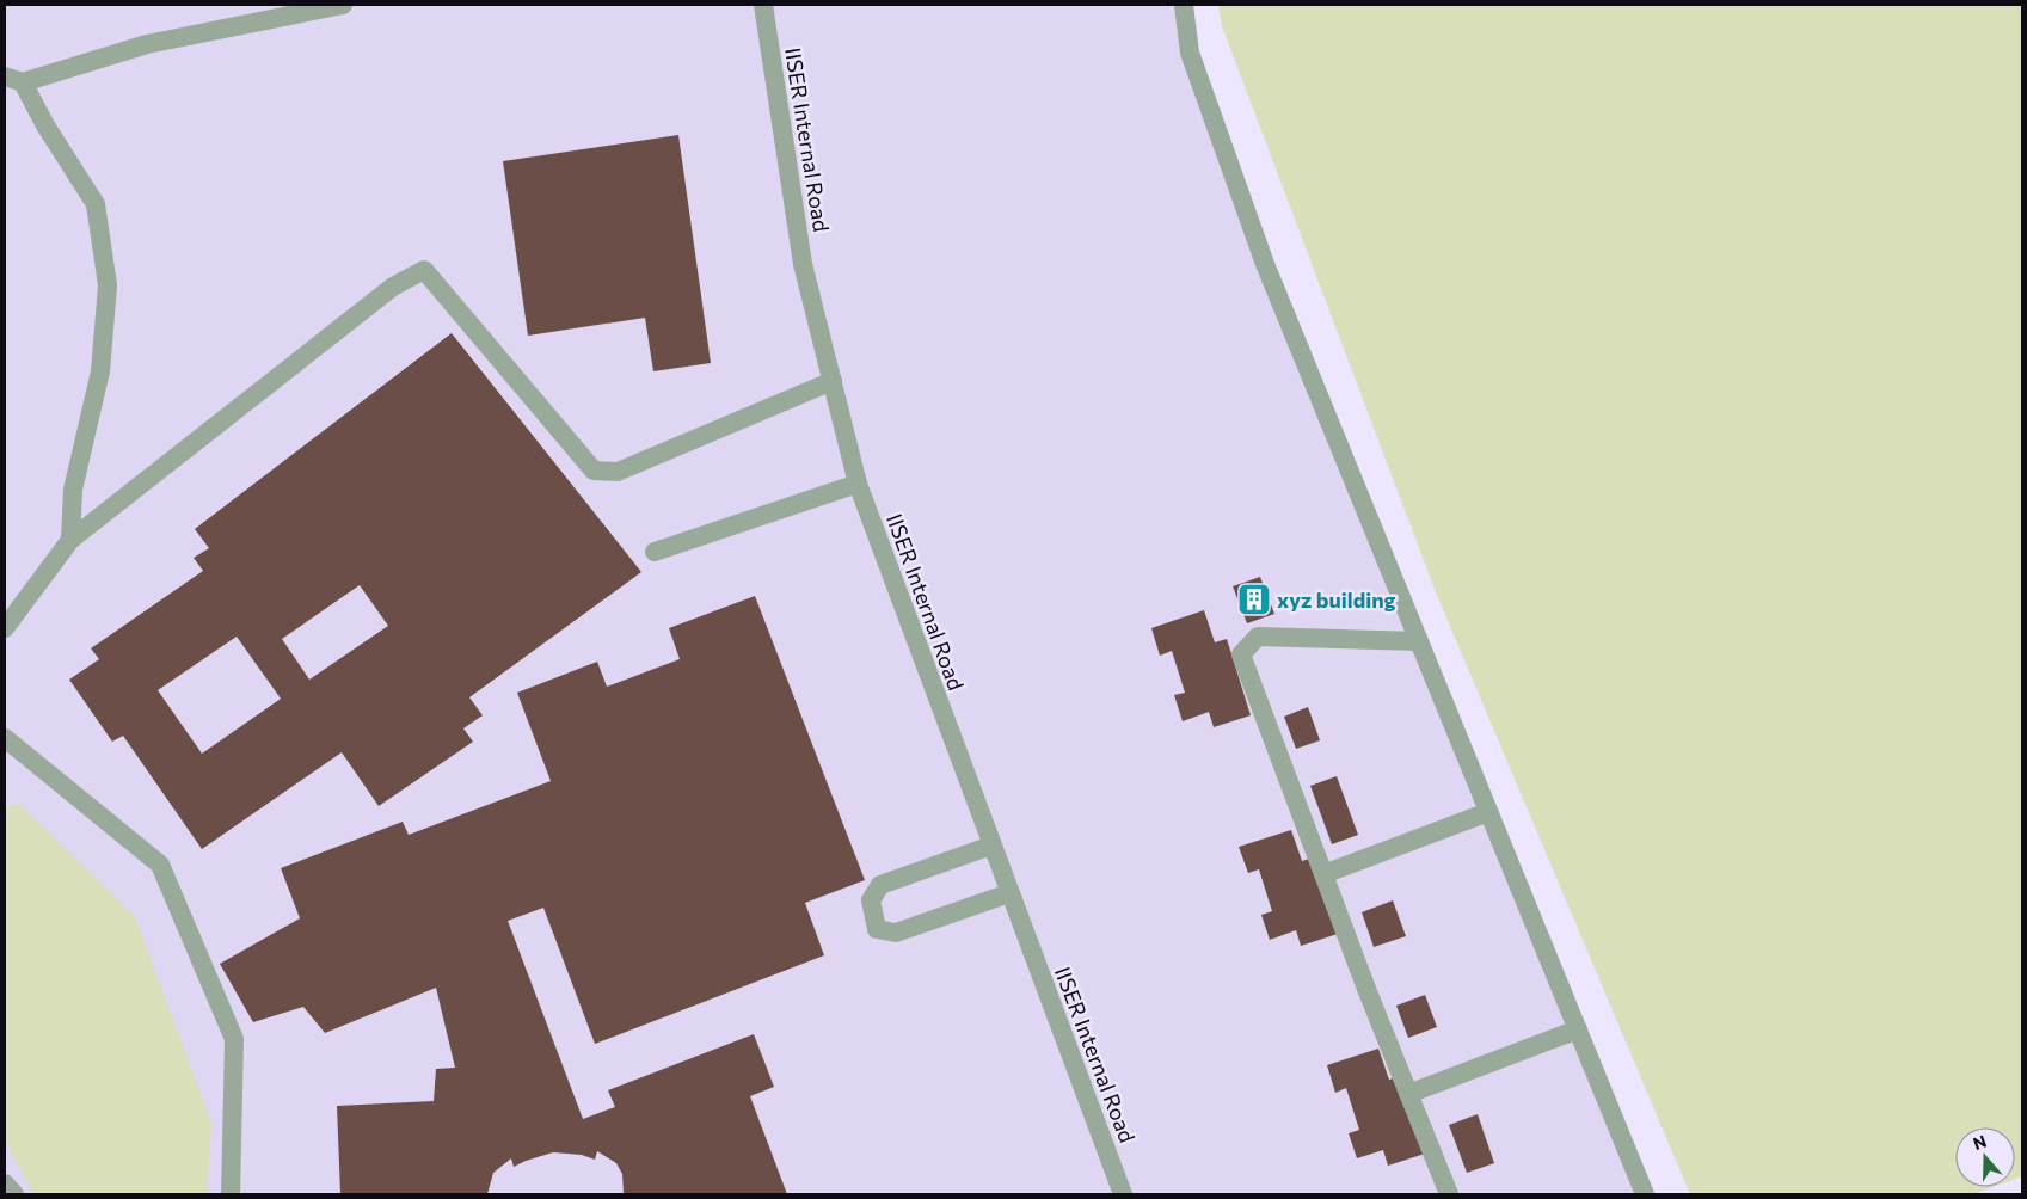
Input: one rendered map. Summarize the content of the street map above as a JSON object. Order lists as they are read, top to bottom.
{
  "streets": {
    "lane": ["IISER Internal Road"]
  },
  "places": {
    "building": ["xyz building"]
  },
  "north": "top"
}
